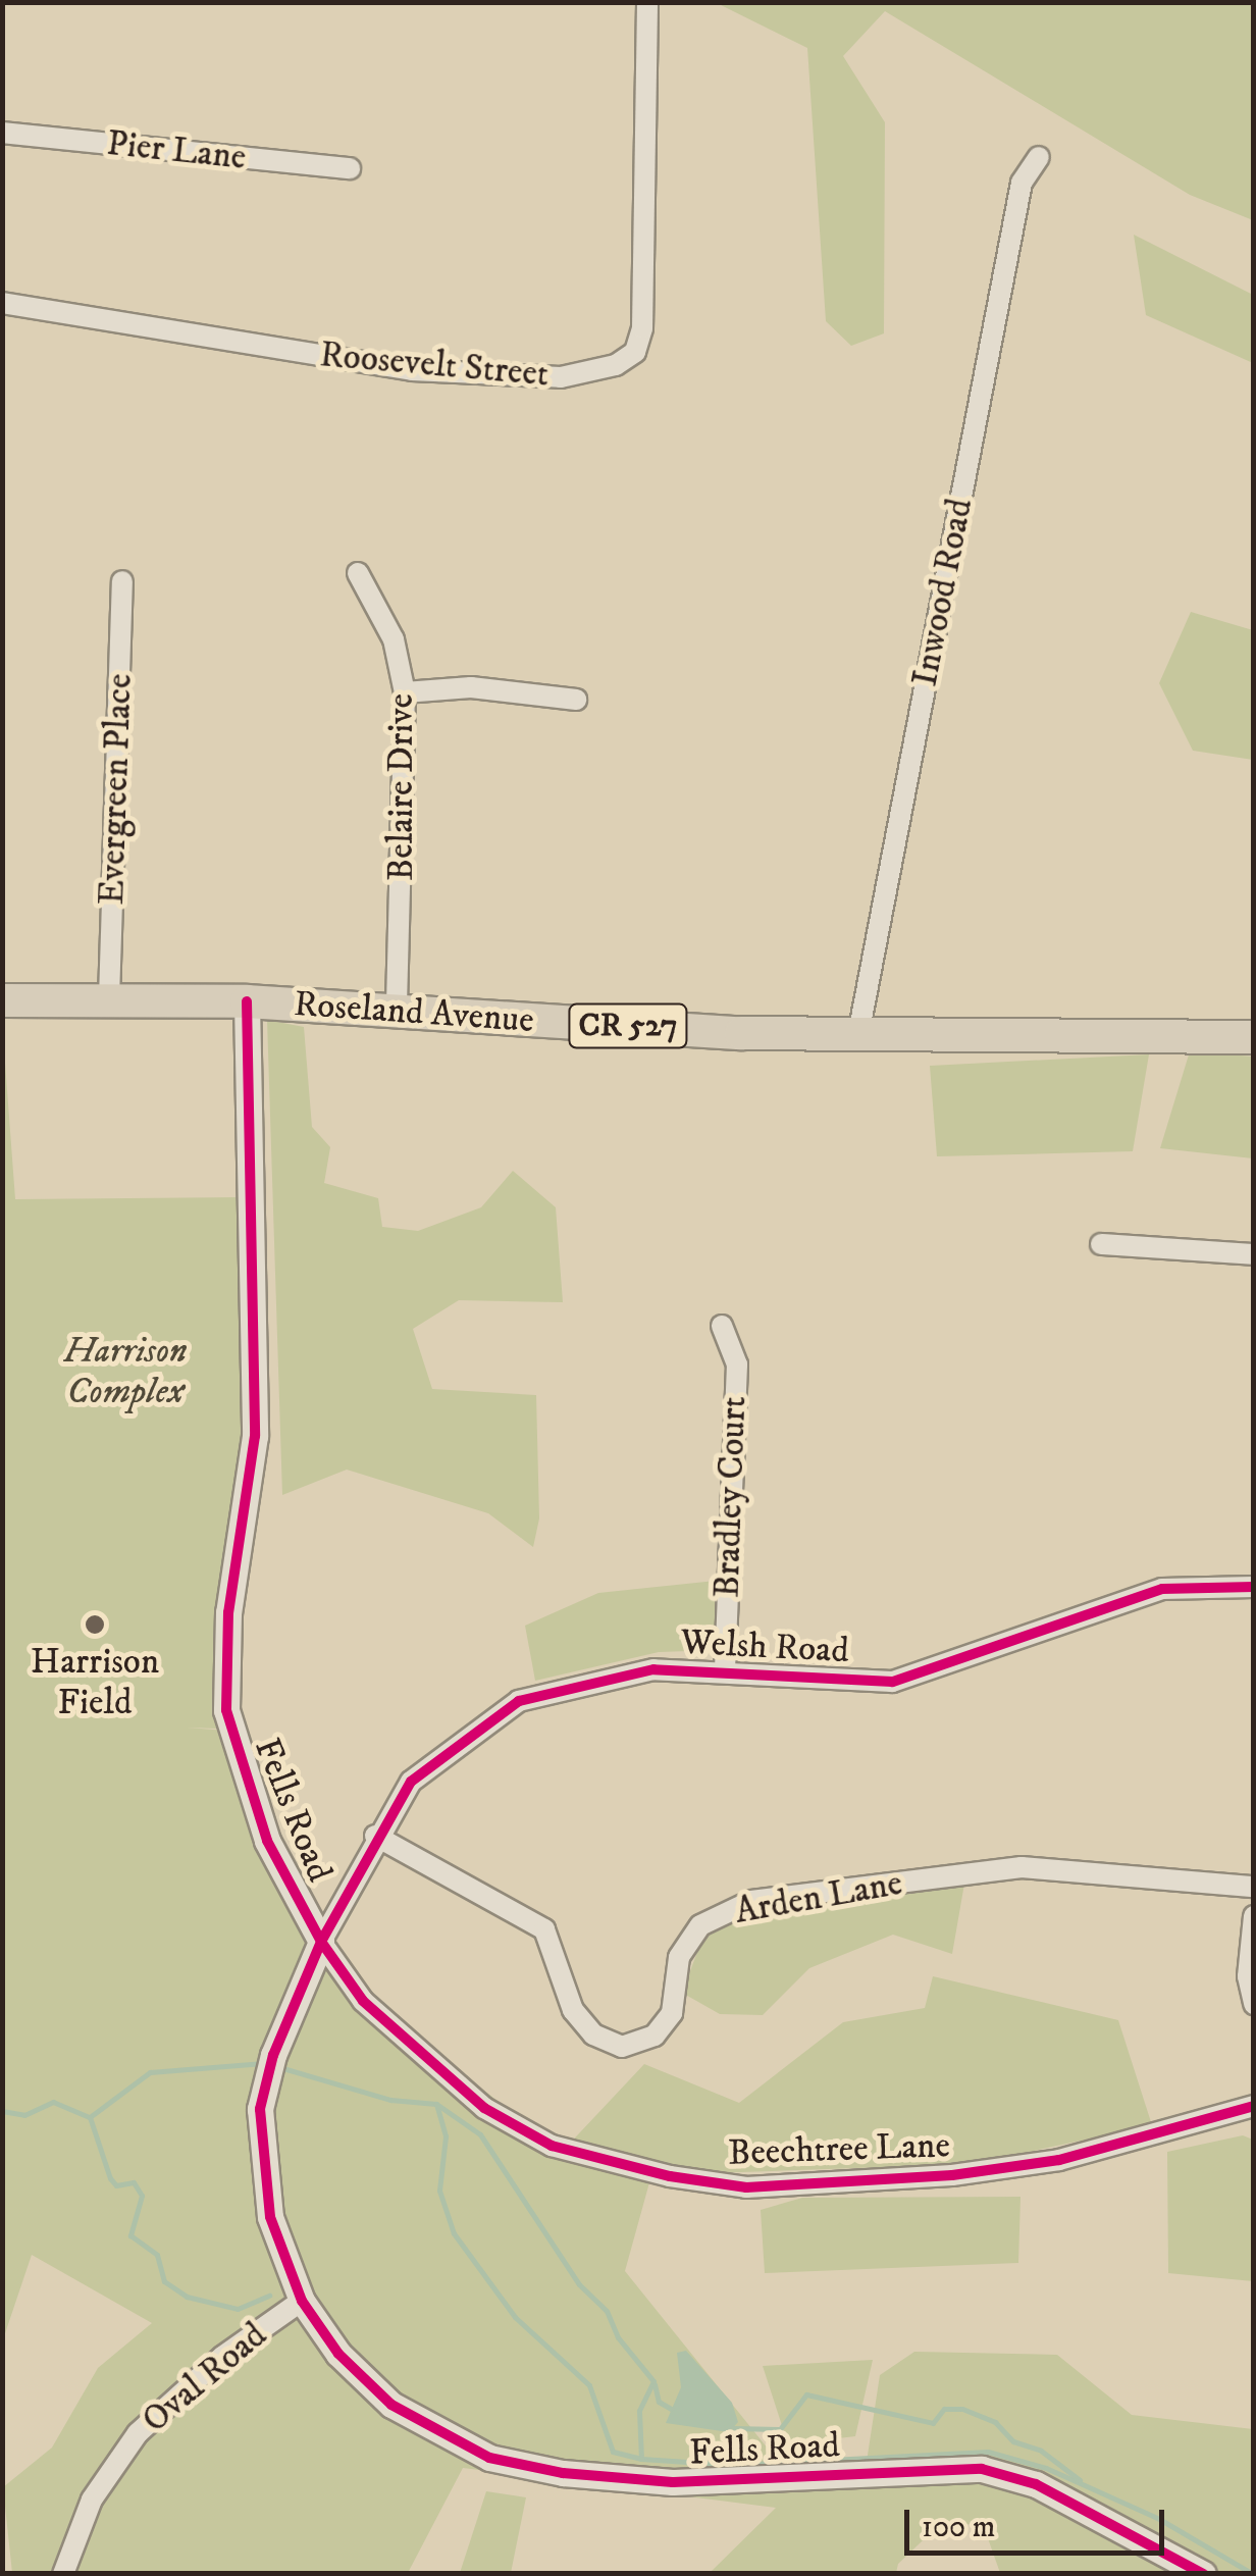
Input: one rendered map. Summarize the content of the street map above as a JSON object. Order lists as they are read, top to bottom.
{
  "streets": {
    "main road": ["Roseland Avenue", "CR 527"],
    "street": [
      "Pier Lane",
      "Roosevelt Street",
      "Inwood Road",
      "Belaire Drive",
      "Evergreen Place",
      "Bradley Court",
      "Welsh Road",
      "Fells Road",
      "Arden Lane",
      "Beechtree Lane",
      "Oval Road"
    ]
  },
  "crossings": [
    ["Inwood Road", "Roseland Avenue"],
    ["Belaire Drive", "Roseland Avenue"],
    ["Evergreen Place", "Roseland Avenue"],
    ["Roseland Avenue", "Fells Road"],
    ["Bradley Court", "Welsh Road"],
    ["Welsh Road", "Fells Road"],
    ["Welsh Road", "Arden Lane"],
    ["Welsh Road", "Beechtree Lane"],
    ["Fells Road", "Beechtree Lane"],
    ["Fells Road", "Oval Road"]
  ],
  "parks": ["Harrison Complex"],
  "places": ["Harrison Field"],
  "scale_bar": "100 m"
}
